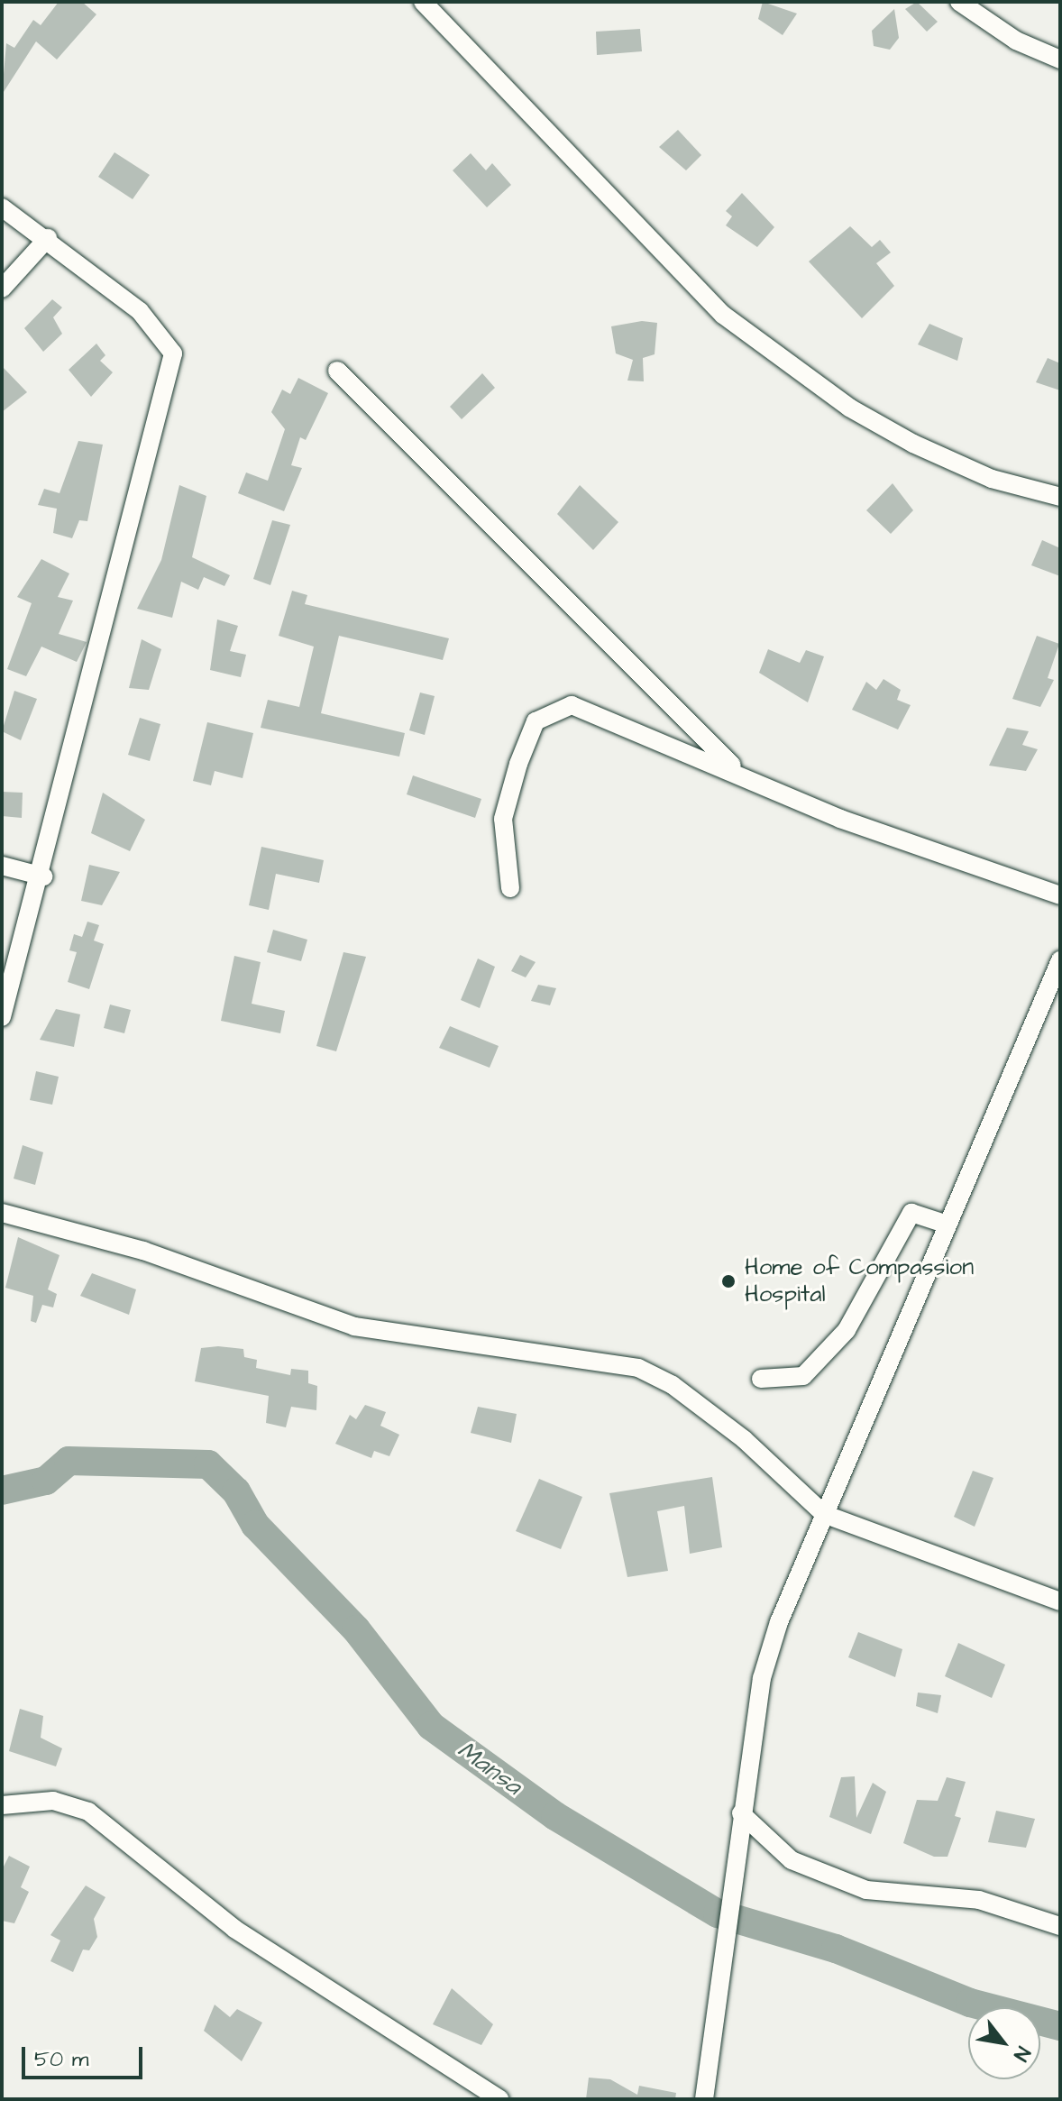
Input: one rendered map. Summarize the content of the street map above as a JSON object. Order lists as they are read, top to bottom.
{
  "water": ["Mansa"],
  "places": ["Home of Compassion Hospital"],
  "scale_bar": "50 m",
  "north": "bottom right"
}
